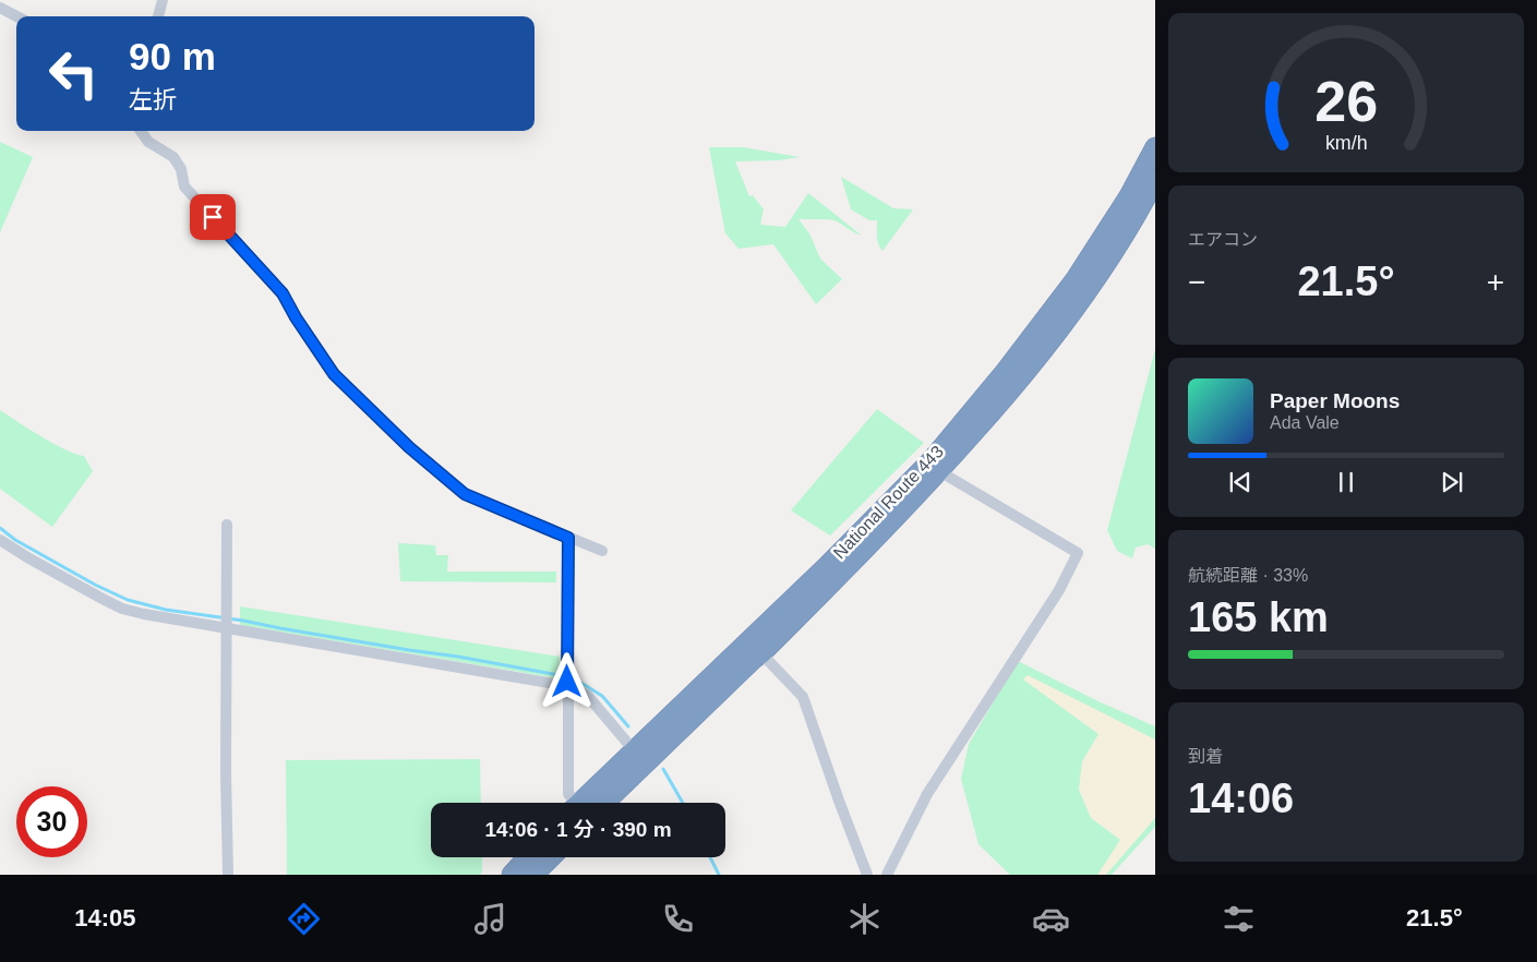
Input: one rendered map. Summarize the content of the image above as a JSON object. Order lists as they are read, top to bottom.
{
  "streets": {
    "highway": ["National Route 443"]
  },
  "page": {
    "turn": ["90 m", "左折"],
    "tile": [
      "エアコン",
      ["航続距離 · 33%", "165 km"],
      ["到着", "14:06"]
    ],
    "heat": ["−", "21.5°", "+"],
    "song": ["Paper Moons", "Ada Vale"],
    "limit": "30",
    "trip": "14:06 · 1 分 · 390 m",
    "tabs": ["14:05", "21.5°"],
    "gauge": ["26", "km/h"]
  }
}
